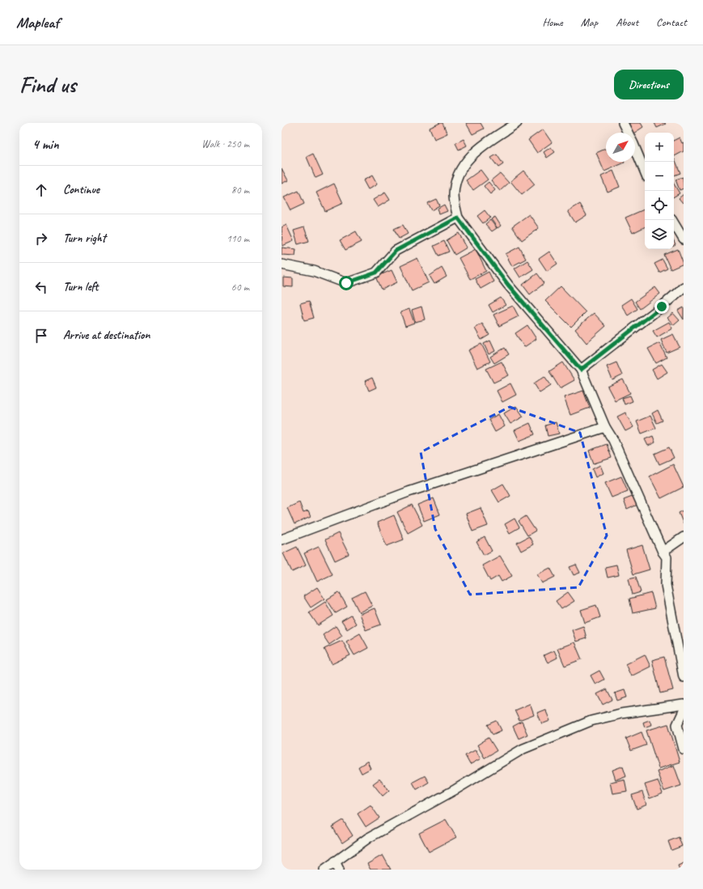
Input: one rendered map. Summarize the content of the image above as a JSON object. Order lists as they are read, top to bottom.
{
  "north": "top right",
  "page": {
    "header": "Mapleaf",
    "nav": [
      "Home",
      "Map",
      "About",
      "Contact"
    ],
    "buttons": "Directions",
    "title": "Find us",
    "heading": ["4 min", "Walk · 250 m"],
    "map_buttons": ["+", "−"],
    "list": [
      ["Continue", "80 m"],
      ["Turn right", "110 m"],
      ["Turn left", "60 m"],
      "Arrive at destination"
    ]
  }
}
